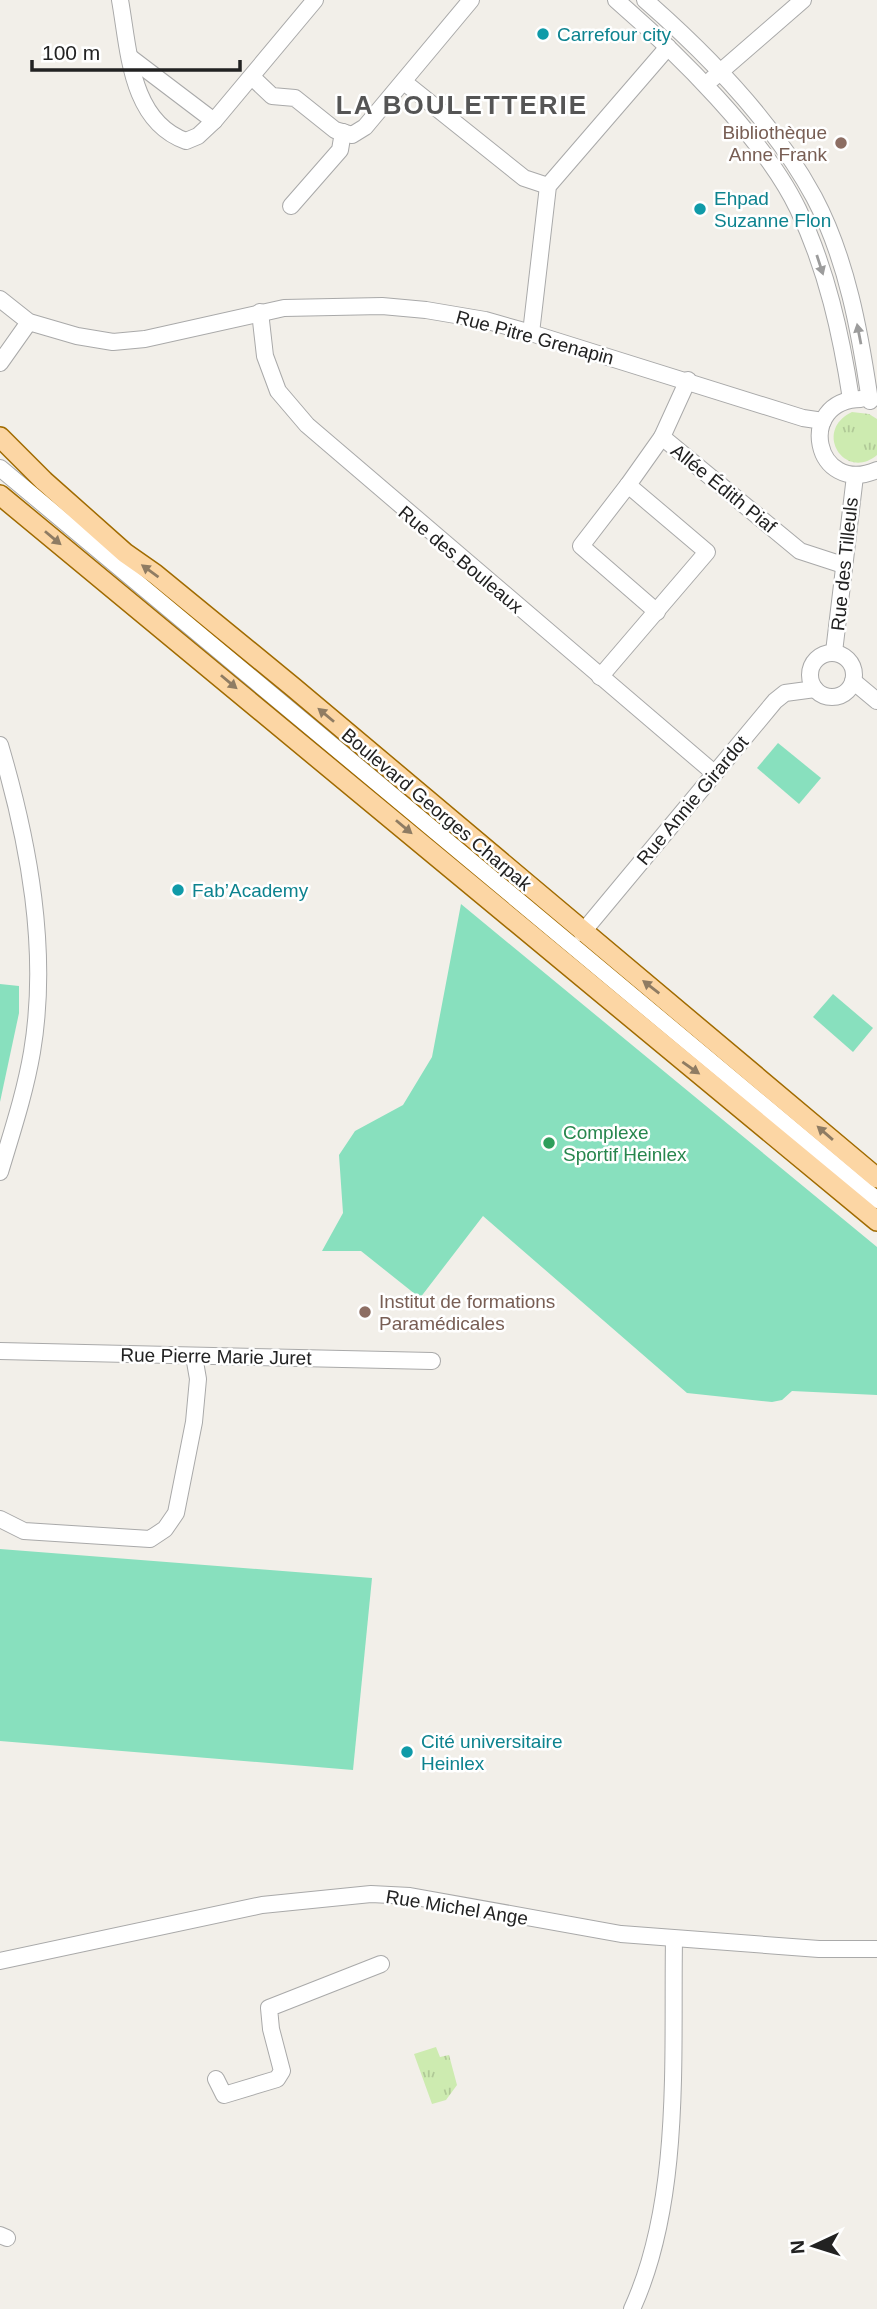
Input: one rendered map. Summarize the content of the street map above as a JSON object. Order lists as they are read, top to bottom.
{
  "streets": {
    "main road": ["Boulevard Georges Charpak"],
    "street": [
      "Rue Pitre Grenapin",
      "Allée Édith Piaf",
      "Rue des Bouleaux",
      "Rue des Tilleuls",
      "Rue Annie Girardot",
      "Rue Pierre Marie Juret",
      "Rue Michel Ange"
    ]
  },
  "crossings": [
    ["Rue Pitre Grenapin", "Allée Édith Piaf"],
    ["Rue Pitre Grenapin", "Rue des Bouleaux"],
    ["Allée Édith Piaf", "Rue des Tilleuls"],
    ["Rue des Bouleaux", "Rue Annie Girardot"],
    ["Rue des Tilleuls", "Rue Annie Girardot"],
    ["Rue Annie Girardot", "Boulevard Georges Charpak"]
  ],
  "districts": ["LA BOULETTERIE"],
  "places": [
    "Carrefour city",
    "Bibliothèque Anne Frank",
    "Ehpad Suzanne Flon",
    "Fab’Academy",
    "Complexe Sportif Heinlex",
    "Institut de formations Paramédicales",
    "Cité universitaire Heinlex"
  ],
  "scale_bar": "100 m",
  "north": "left"
}
